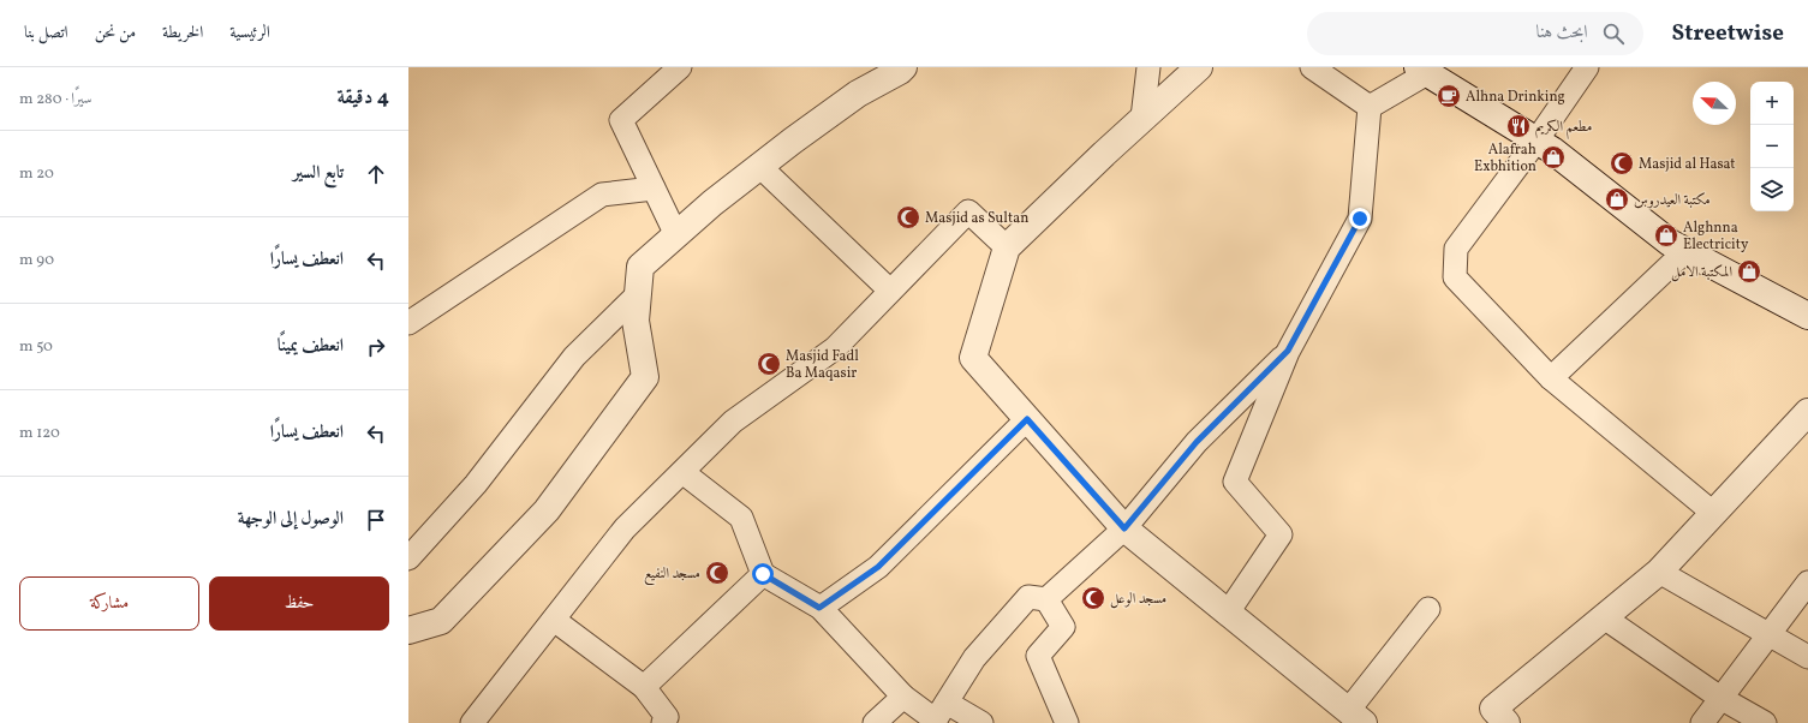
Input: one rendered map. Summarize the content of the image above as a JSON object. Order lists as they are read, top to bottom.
{
  "places": {
    "cafe": ["Alhna Drinking"],
    "restaurant": ["مطعم الكريم"],
    "shop": [
      "Alafrah Exbhition",
      "مكتبة العيدروس",
      "Alghnna Electricity",
      "المكتبة الامل"
    ],
    "mosque": [
      "Masjid al Hasat",
      "Masjid as Sultan",
      "Masjid Fadl Ba Maqasir",
      "مسجد النفيع",
      "مسجد الوعل"
    ]
  },
  "north": "top left",
  "page": {
    "header": "Streetwise",
    "search": "ابحث هنا",
    "nav": [
      "الرئيسية",
      "الخريطة",
      "من نحن",
      "اتصل بنا"
    ],
    "heading": ["4 دقيقة", "سيرًا · 280 m"],
    "map_buttons": ["+", "−"],
    "list": [
      ["تابع السير", "20 m"],
      ["انعطف يسارًا", "90 m"],
      ["انعطف يمينًا", "50 m"],
      ["انعطف يسارًا", "120 m"],
      "الوصول إلى الوجهة"
    ],
    "buttons": ["حفظ", "مشاركة"]
  }
}
